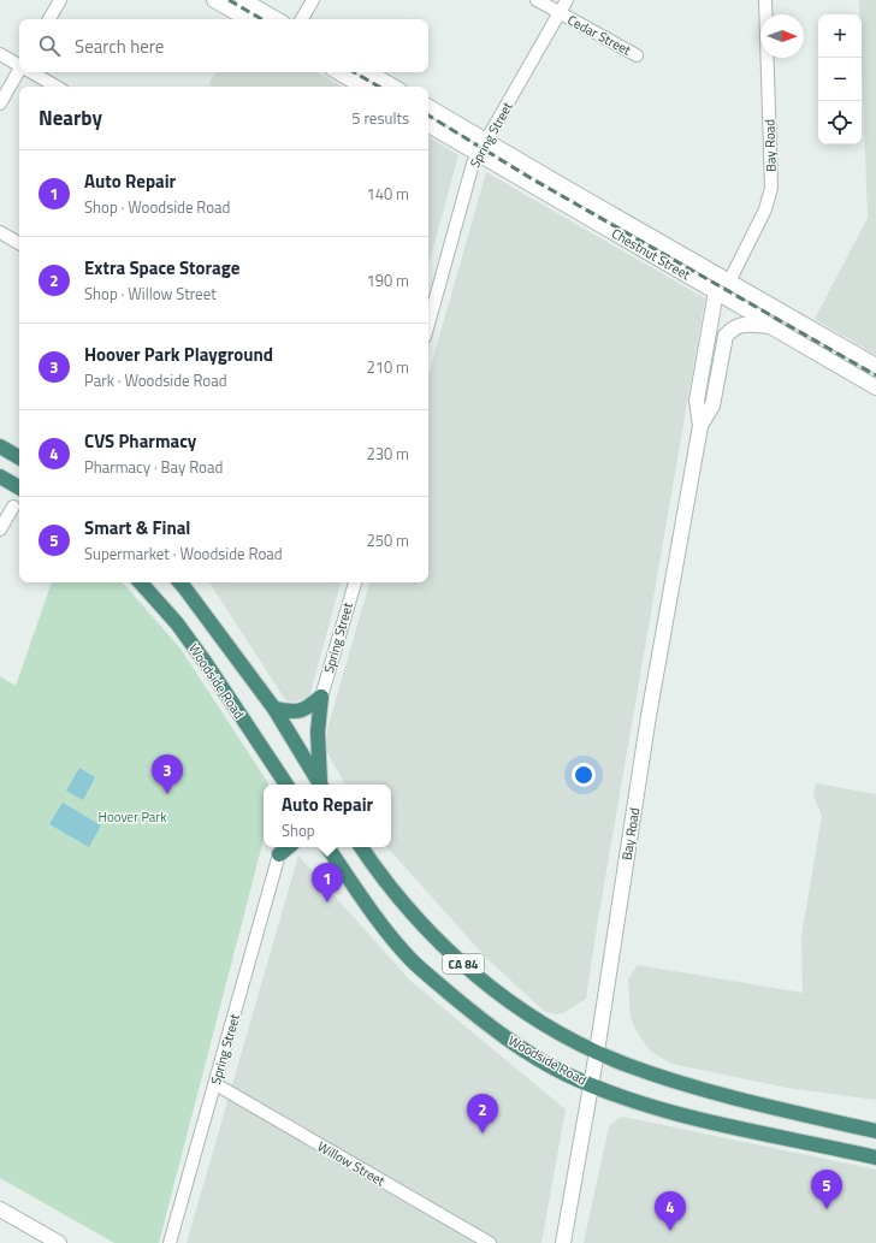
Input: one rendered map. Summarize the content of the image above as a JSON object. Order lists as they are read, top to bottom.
{
  "streets": {
    "highway": ["Woodside Road", "CA 84"],
    "street": [
      "Cedar Street",
      "Spring Street",
      "Bay Road",
      "Chestnut Street",
      "Willow Street"
    ]
  },
  "crossings": [
    ["Cedar Street", "Spring Street"],
    ["Spring Street", "Chestnut Street"],
    ["Spring Street", "Willow Street"],
    ["Bay Road", "Chestnut Street"],
    ["Bay Road", "Woodside Road"],
    ["Bay Road", "CA 84"]
  ],
  "parks": ["Hoover Park"],
  "north": "right",
  "page": {
    "map_buttons": ["+", "−"],
    "search": "Search here",
    "heading": ["Nearby", "5 results"],
    "list": [
      {
        "mark": "1",
        "name": "Auto Repair",
        "note": "Shop · Woodside Road",
        "value": "140 m"
      },
      {
        "mark": "2",
        "name": "Extra Space Storage",
        "note": "Shop · Willow Street",
        "value": "190 m"
      },
      {
        "mark": "3",
        "name": "Hoover Park Playground",
        "note": "Park · Woodside Road",
        "value": "210 m"
      },
      {
        "mark": "4",
        "name": "CVS Pharmacy",
        "note": "Pharmacy · Bay Road",
        "value": "230 m"
      },
      {
        "mark": "5",
        "name": "Smart & Final",
        "note": "Supermarket · Woodside Road",
        "value": "250 m"
      }
    ],
    "pins": [
      "3",
      "1",
      "2",
      "5",
      "4"
    ],
    "popup": ["Auto Repair", "Shop"]
  }
}
